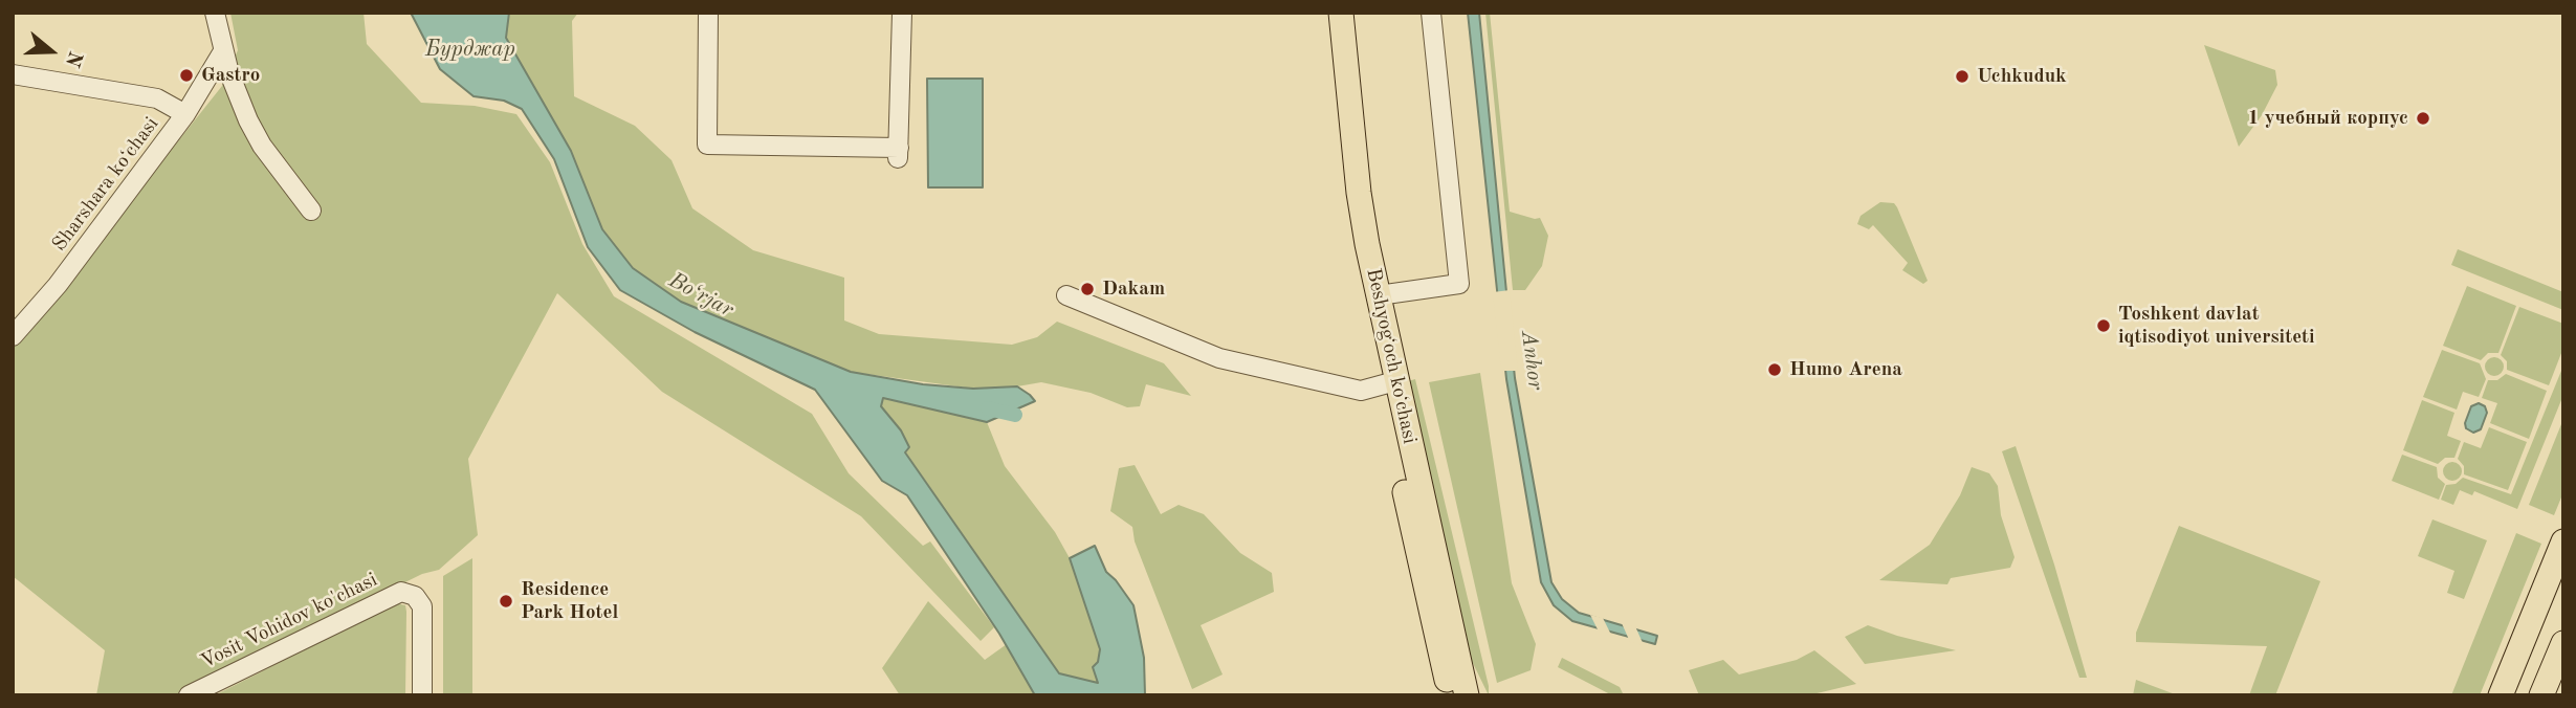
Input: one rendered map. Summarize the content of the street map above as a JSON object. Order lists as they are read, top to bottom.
{
  "streets": {
    "main road": ["Beshyogʻoch koʻchasi"],
    "street": ["Sharshara koʻchasi", "Vosit Vohidov ko'chasi"]
  },
  "water": ["Бурджар", "Bo‘rjar", "Anhor"],
  "places": [
    "Gastro",
    "Uchkuduk",
    "1 учебный корпус",
    "Dakam",
    "Toshkent davlat iqtisodiyot universiteti",
    "Humo Arena",
    "Residence Park Hotel"
  ],
  "north": "right"
}
